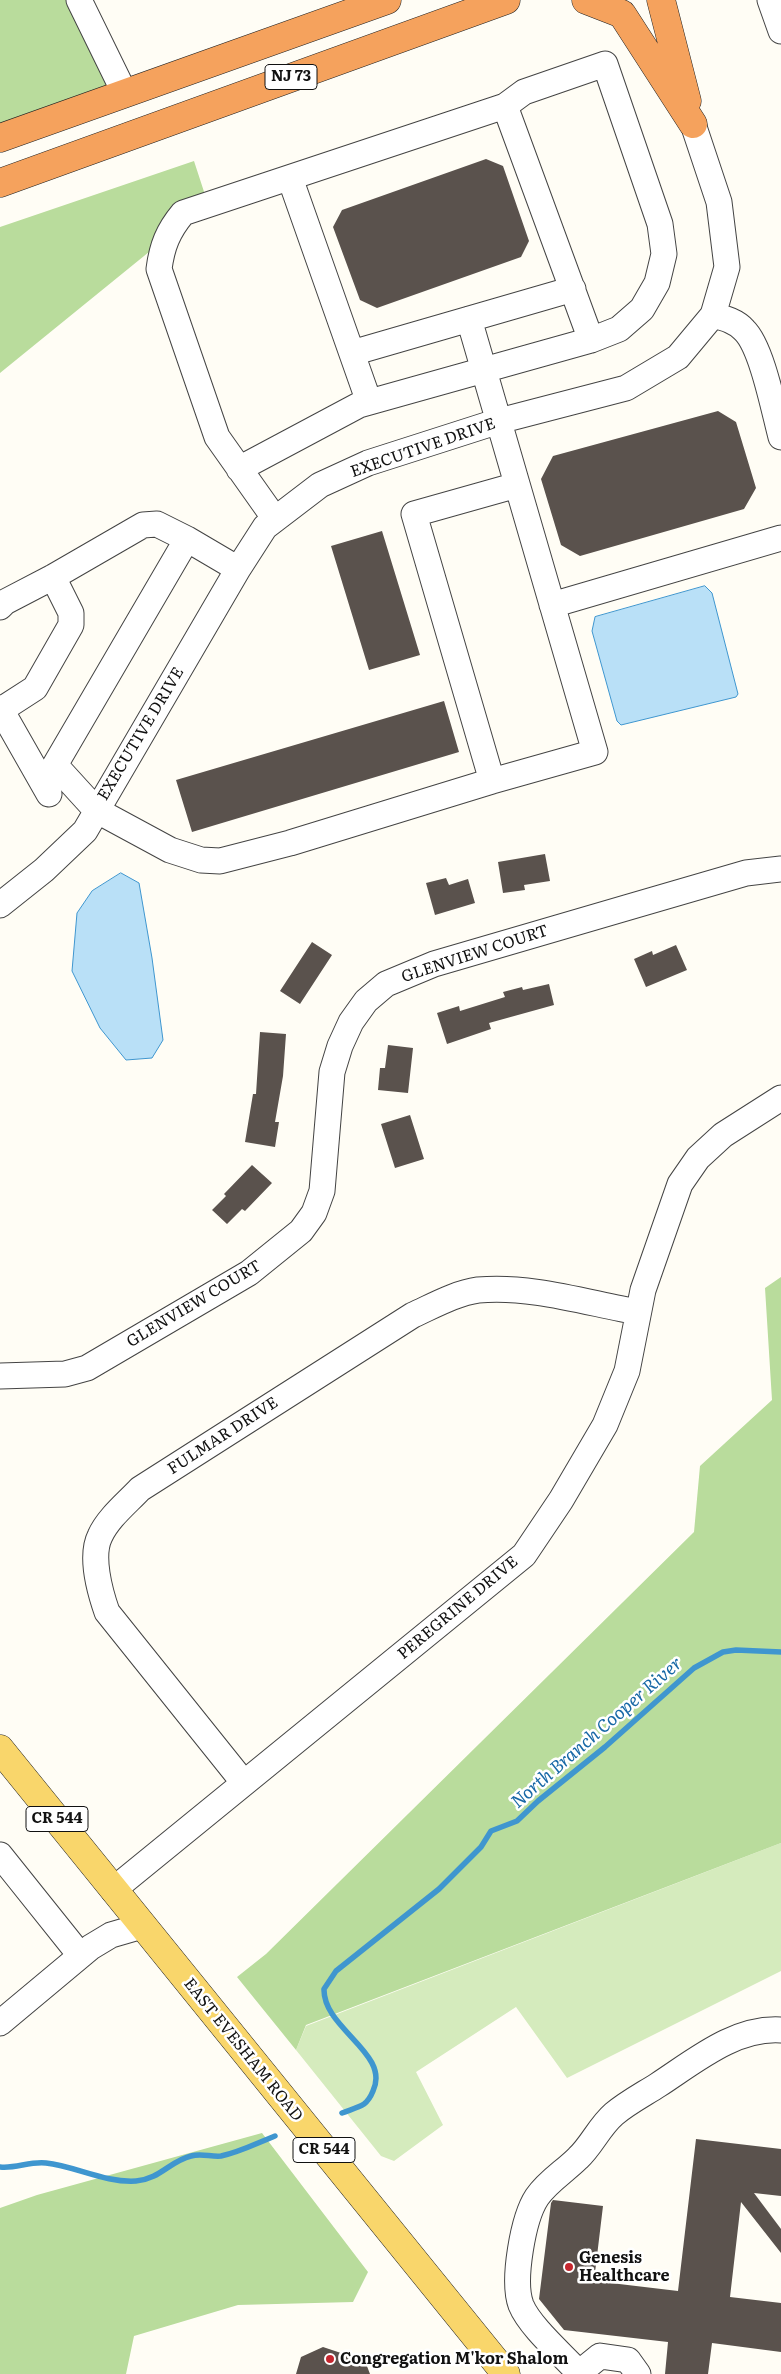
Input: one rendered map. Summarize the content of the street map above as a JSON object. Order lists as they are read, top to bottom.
{
  "streets": {
    "highway": ["NJ 73"],
    "main road": ["CR 544", "EAST EVESHAM ROAD"],
    "street": [
      "EXECUTIVE DRIVE",
      "GLENVIEW COURT",
      "FULMAR DRIVE",
      "PEREGRINE DRIVE"
    ]
  },
  "crossings": [
    ["FULMAR DRIVE", "PEREGRINE DRIVE"],
    ["PEREGRINE DRIVE", "EAST EVESHAM ROAD"]
  ],
  "water": ["North Branch Cooper River"],
  "places": ["Genesis Healthcare", "Congregation M'kor Shalom"]
}
